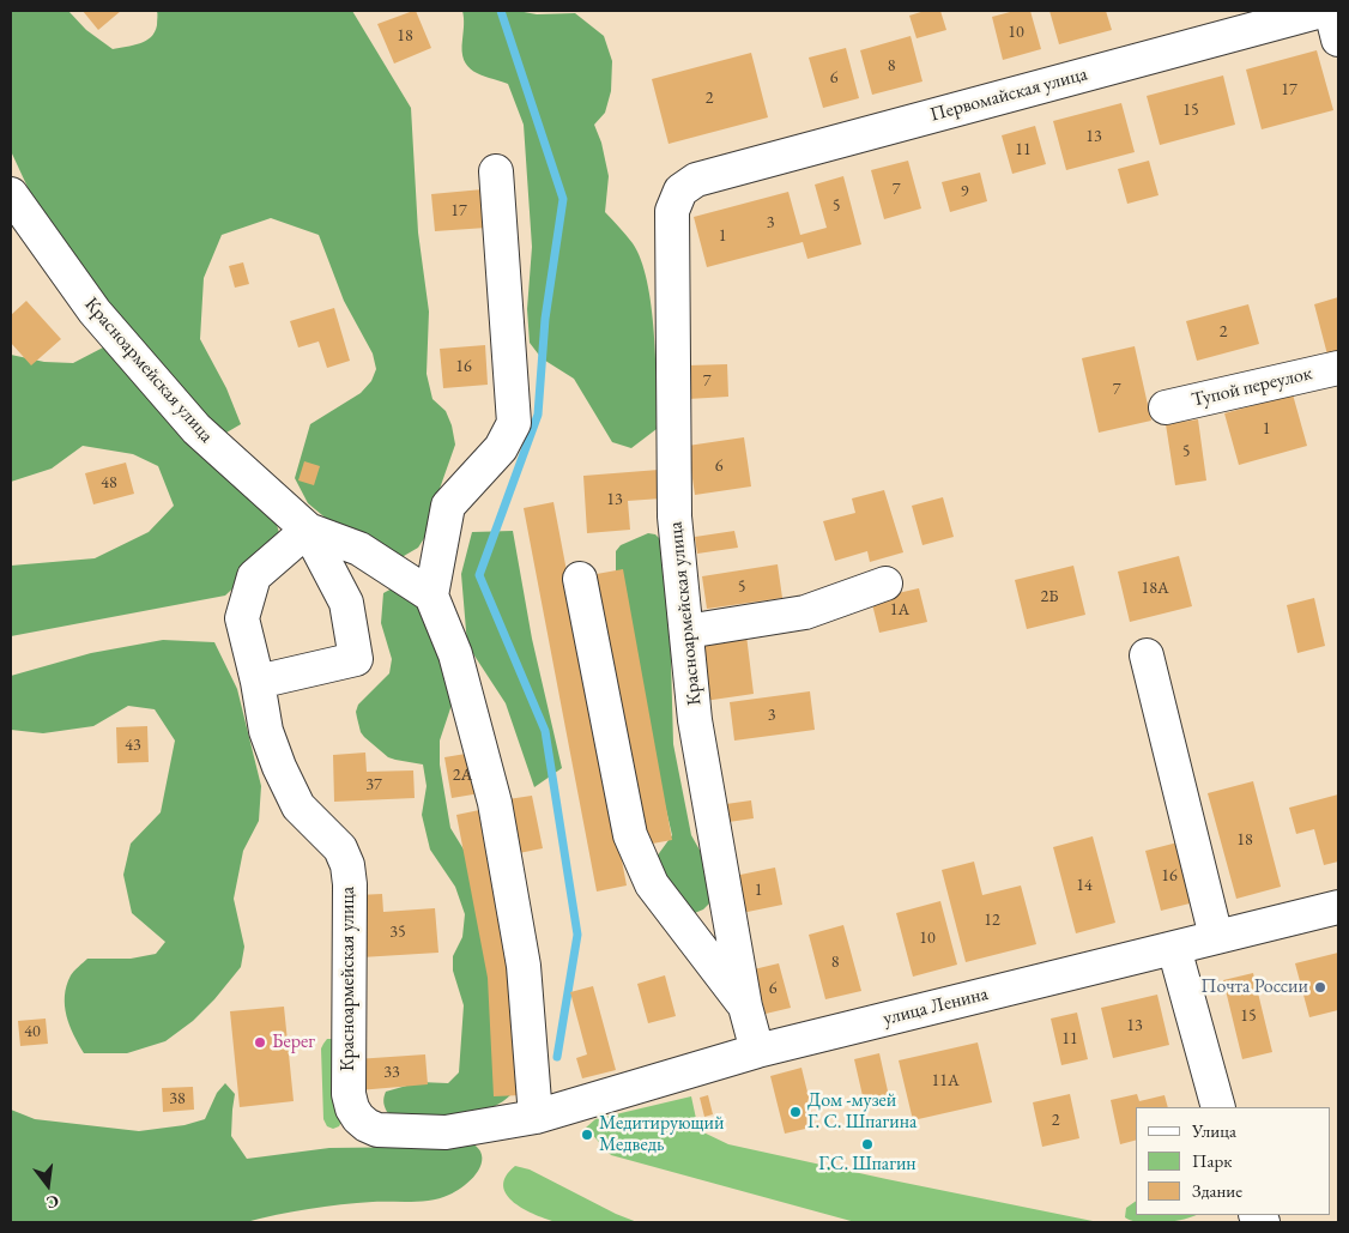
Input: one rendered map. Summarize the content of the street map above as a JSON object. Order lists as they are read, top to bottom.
{
  "streets": {
    "street": [
      "Первомайская улица",
      "Красноармейская улица",
      "Тупой переулок",
      "улица Ленина"
    ]
  },
  "crossings": [
    ["Первомайская улица", "Красноармейская улица"],
    ["Красноармейская улица", "улица Ленина"]
  ],
  "places": [
    "Почта России",
    "Берег",
    "Дом -музей Г. С. Шпагина",
    "Медитирующий Медведь",
    "Г.С. Шпагин"
  ],
  "house_numbers": [
    "10",
    "18",
    "8",
    "6",
    "17",
    "2",
    "15",
    "13",
    "11",
    "7",
    "9",
    "5",
    "17",
    "3",
    "1",
    "2",
    "16",
    "7",
    "7",
    "1",
    "5",
    "6",
    "48",
    "13",
    "5",
    "18А",
    "2Б",
    "1А",
    "3",
    "43",
    "2А",
    "37",
    "18",
    "16",
    "14",
    "1",
    "12",
    "35",
    "10",
    "8",
    "6",
    "15",
    "13",
    "40",
    "11",
    "33",
    "11А",
    "38",
    "2"
  ],
  "legend": ["Улица", "Парк", "Здание"],
  "north": "bottom"
}
